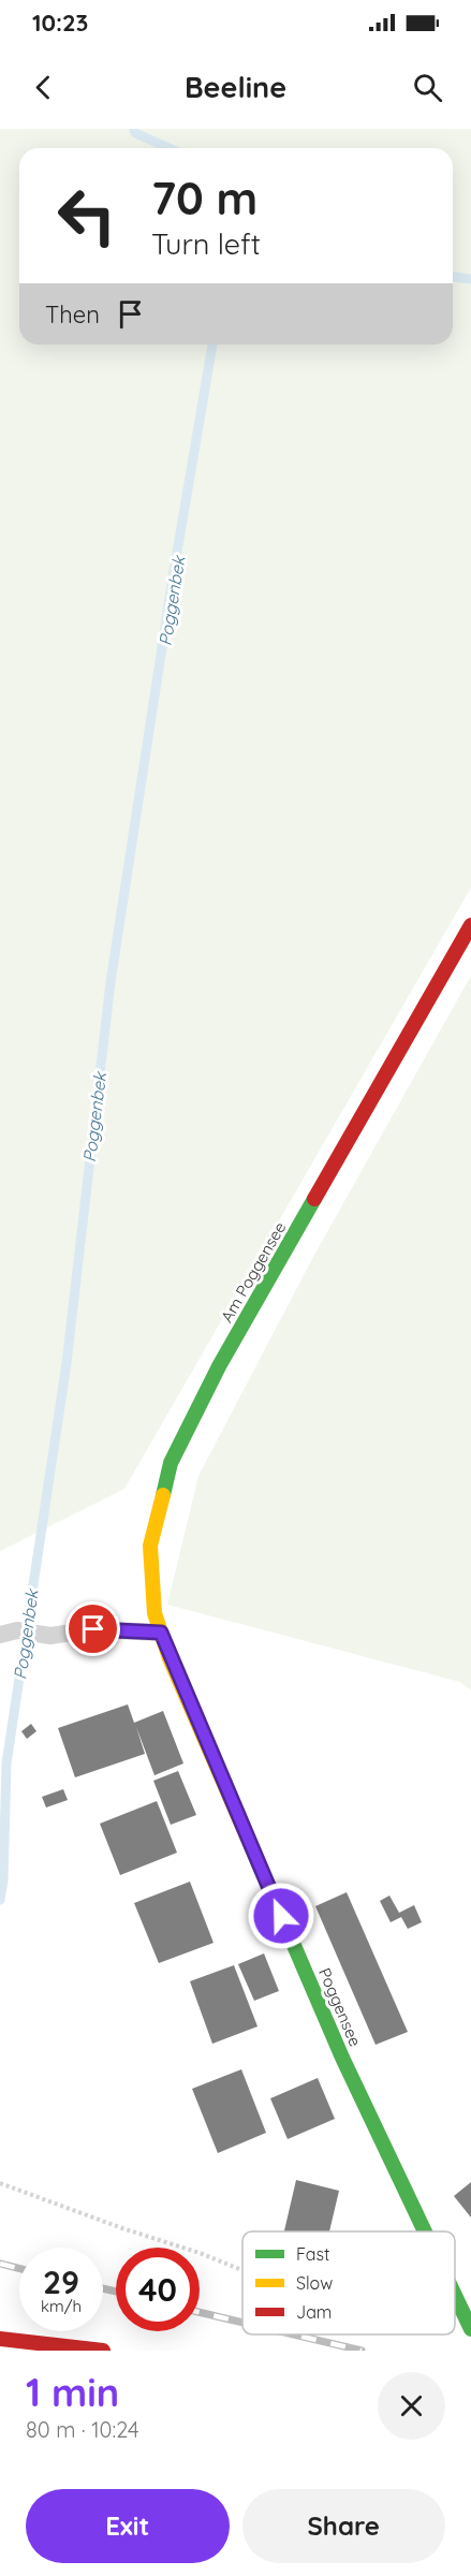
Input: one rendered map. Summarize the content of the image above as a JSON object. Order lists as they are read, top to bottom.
{
  "streets": {
    "street": ["Am Poggensee", "Poggensee"]
  },
  "crossings": [
    ["Am Poggensee", "Poggensee"]
  ],
  "water": ["Poggenbek"],
  "legend": ["Fast", "Slow", "Jam"],
  "page": {
    "status": "10:23",
    "header": "Beeline",
    "turn": ["70 m", "Turn left"],
    "then": "Then",
    "speed": "29 km/h",
    "limit": "40",
    "heading": ["1 min", "80 m · 10:24"],
    "buttons": ["Exit", "Share"]
  }
}
